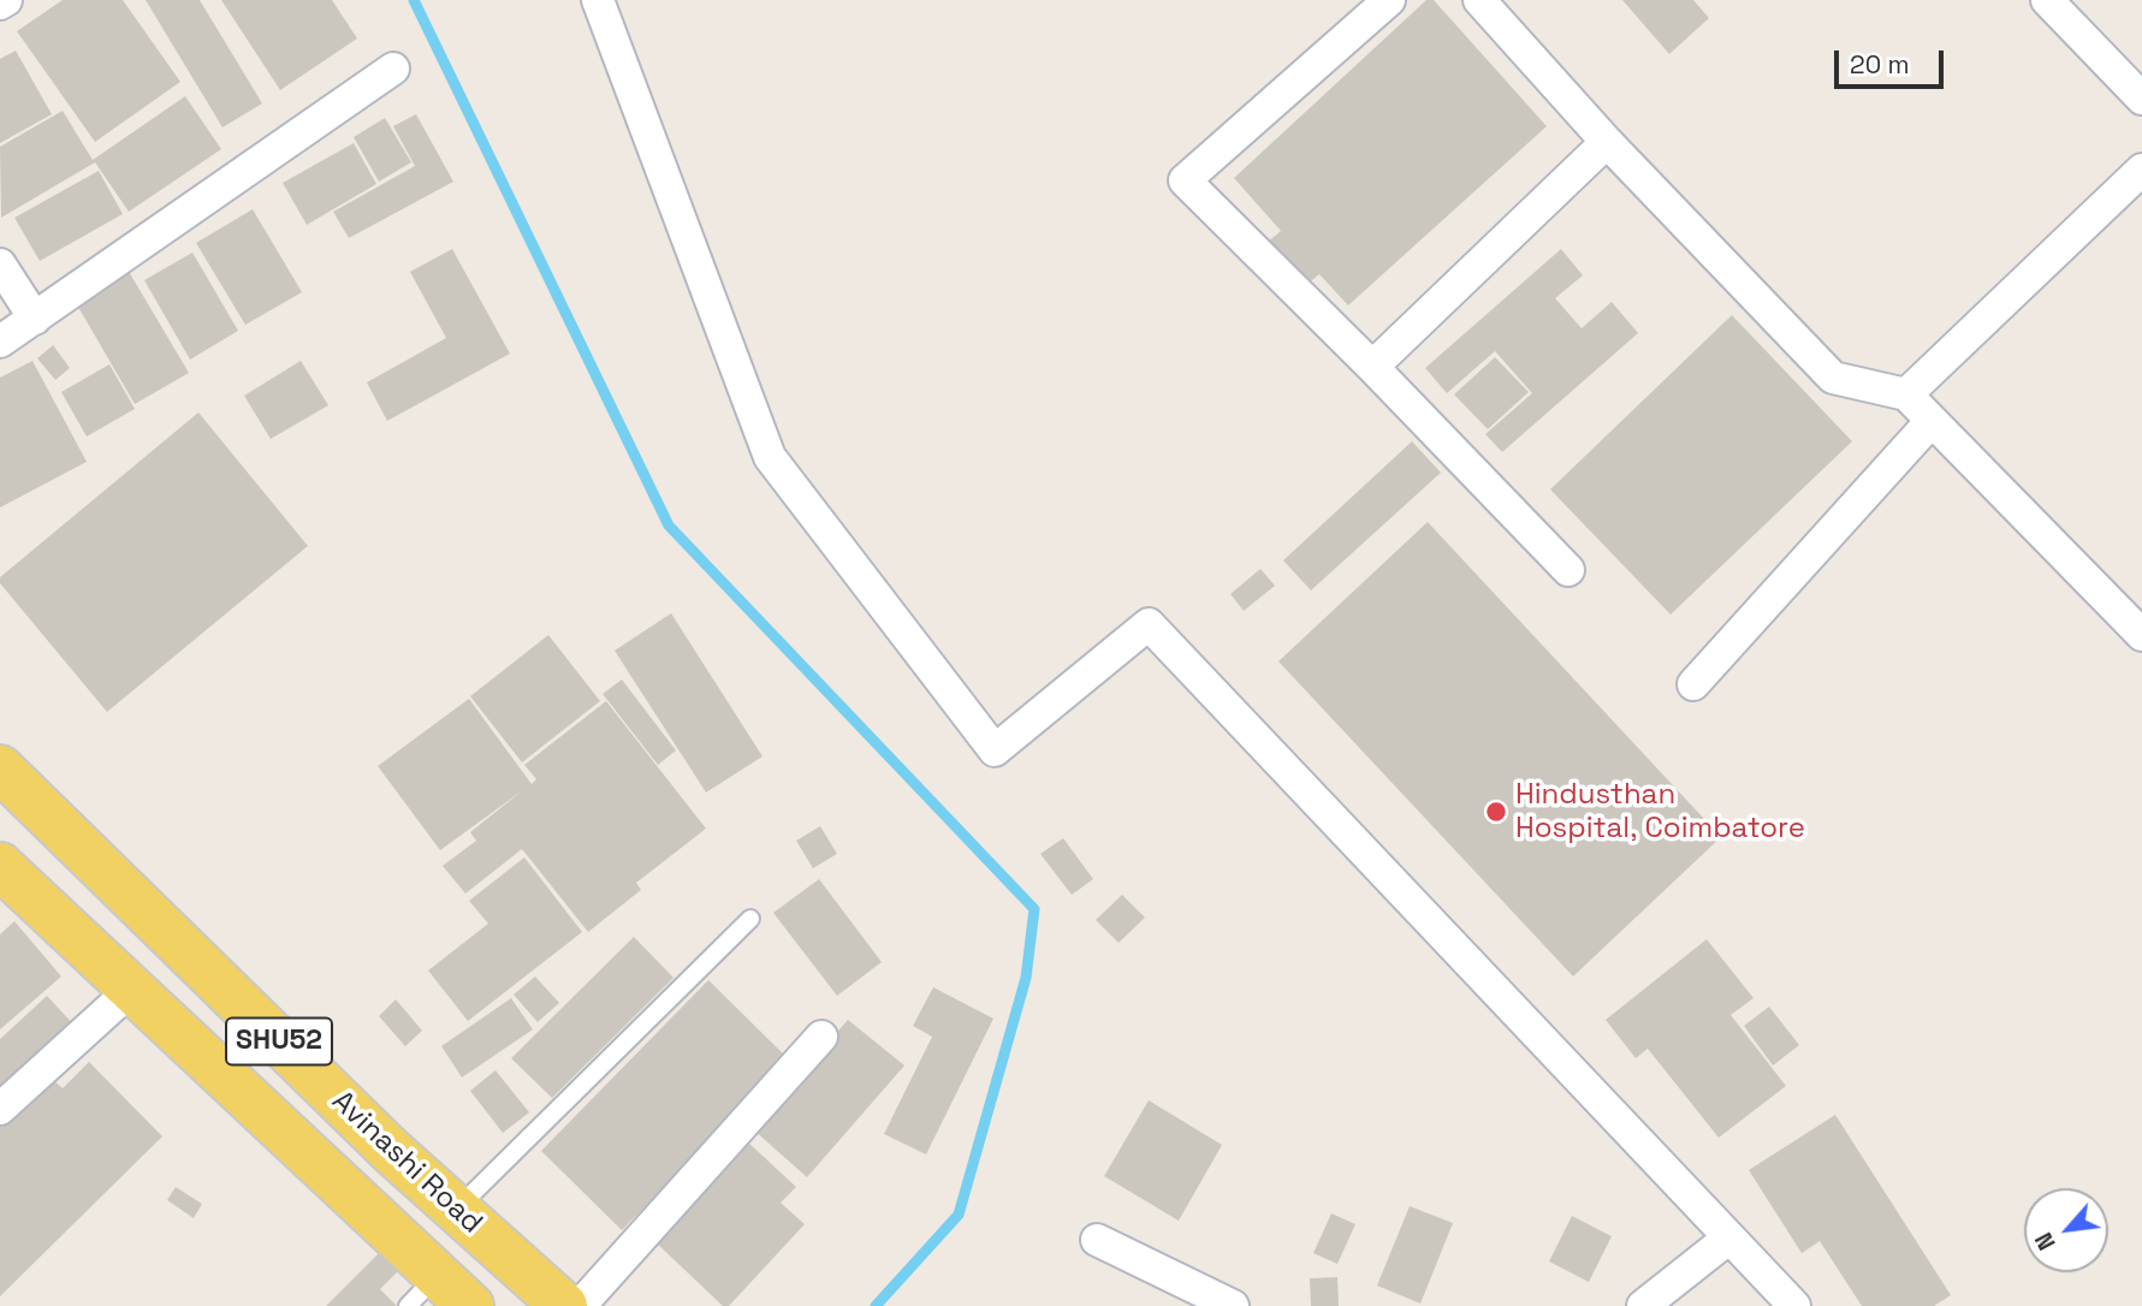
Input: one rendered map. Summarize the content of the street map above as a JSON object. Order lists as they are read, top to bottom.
{
  "streets": {
    "main road": ["SHU52", "Avinashi Road"]
  },
  "places": ["Hindusthan Hospital, Coimbatore"],
  "scale_bar": "20 m",
  "north": "bottom left"
}
